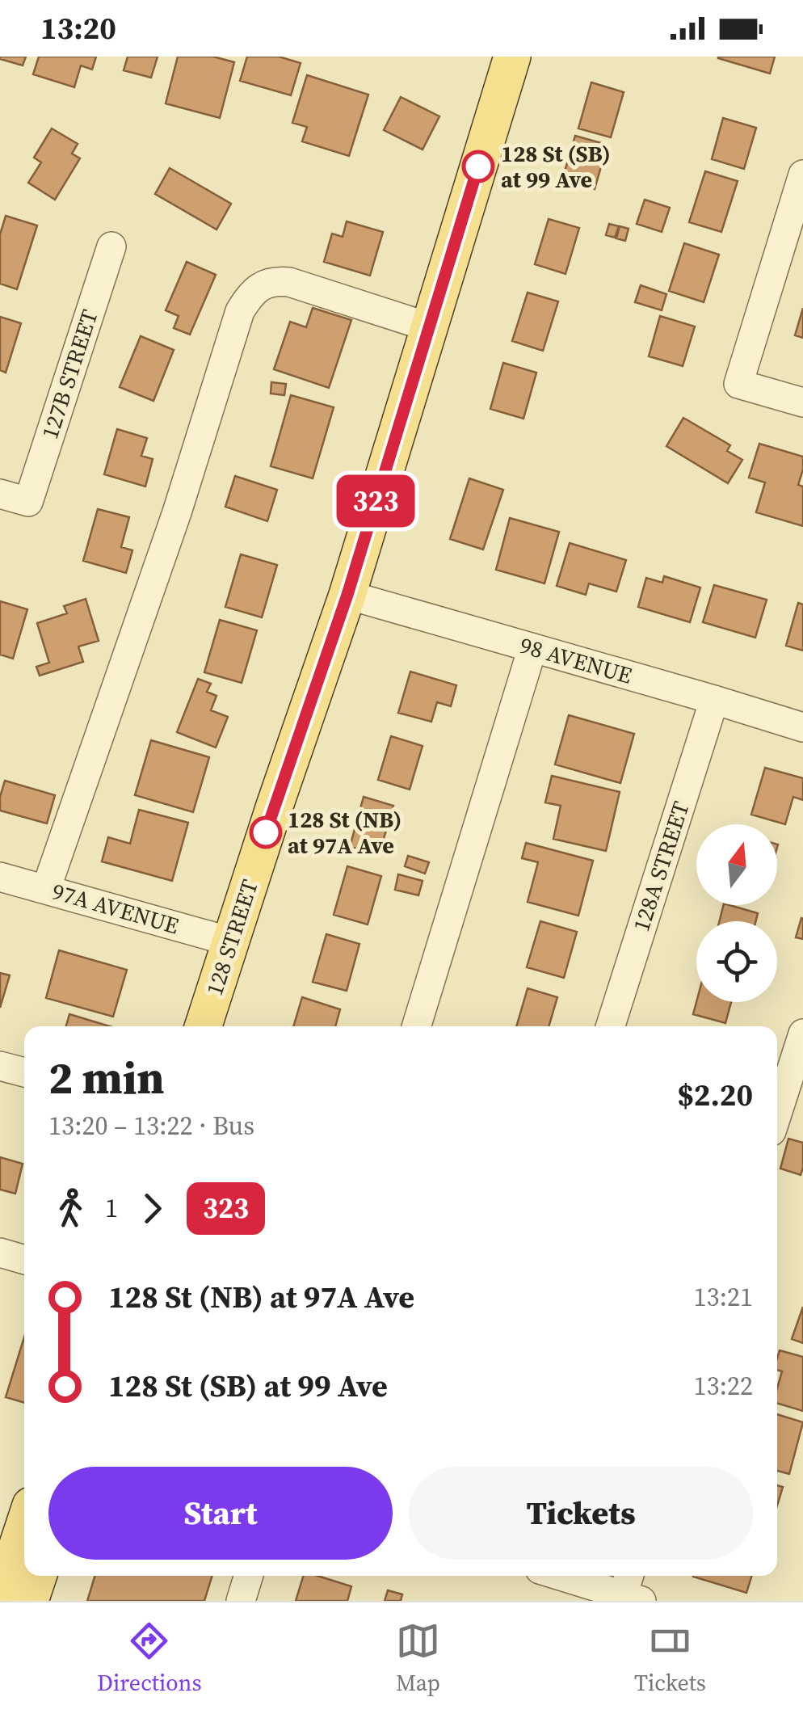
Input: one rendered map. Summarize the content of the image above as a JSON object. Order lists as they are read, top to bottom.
{
  "streets": {
    "main road": ["128 STREET"],
    "street": [
      "127B STREET",
      "98 AVENUE",
      "128A STREET",
      "97A AVENUE"
    ]
  },
  "crossings": [
    ["98 AVENUE", "128A STREET"],
    ["98 AVENUE", "128 STREET"],
    ["97A AVENUE", "128 STREET"]
  ],
  "places": ["128 St (SB) at 99 Ave", "128 St (NB) at 97A Ave"],
  "lines": ["bus line 323"],
  "north": "top",
  "page": {
    "status": "13:20",
    "on_map": "323",
    "heading": ["2 min", "13:20 – 13:22 · Bus", "$2.20"],
    "legs": ["1", "323"],
    "list": [
      {
        "name": "128 St (NB) at 97A Ave",
        "value": "13:21"
      },
      {
        "name": "128 St (SB) at 99 Ave",
        "value": "13:22"
      }
    ],
    "buttons": ["Start", "Tickets"],
    "tabs": ["Directions", "Map", "Tickets"]
  }
}
